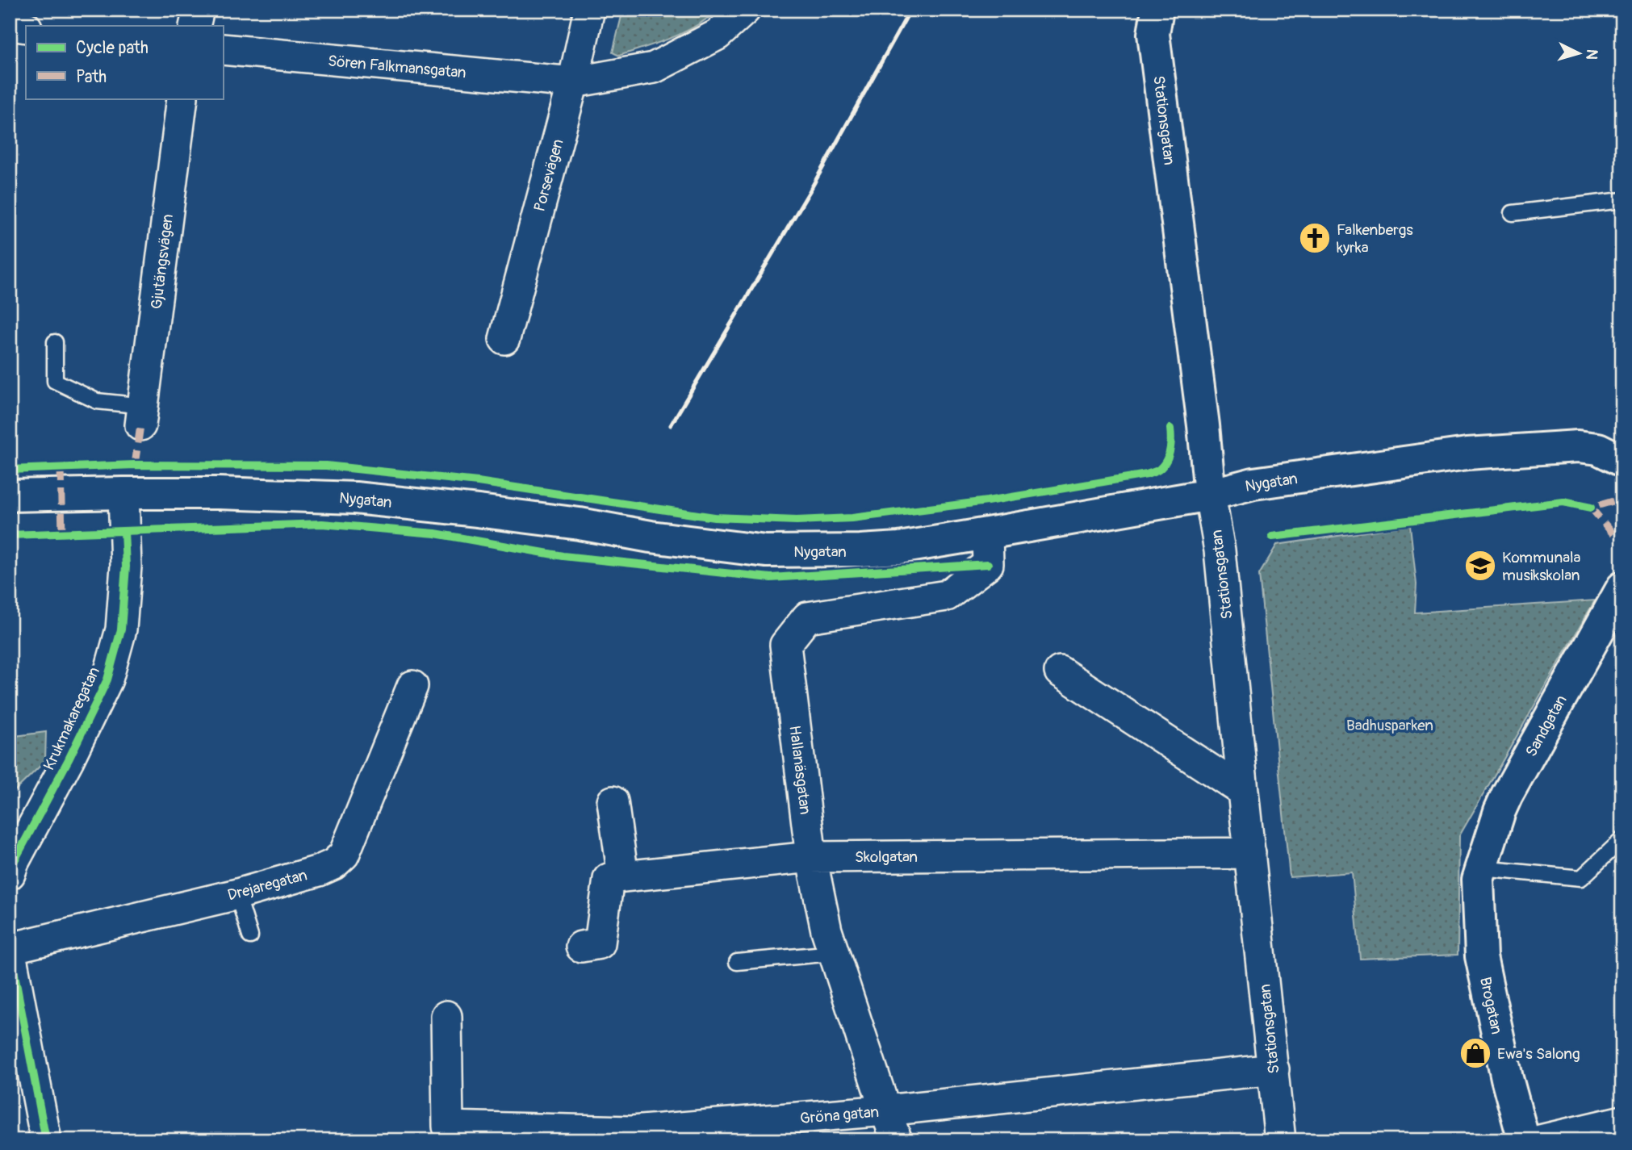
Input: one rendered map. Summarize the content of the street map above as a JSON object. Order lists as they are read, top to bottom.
{
  "streets": {
    "street": [
      "Sören Falkmansgatan",
      "Stationsgatan",
      "Porsevägen",
      "Gjutängsvägen",
      "Nygatan",
      "Krukmakaregatan",
      "Sandgatan",
      "Hallanäsgatan",
      "Skolgatan",
      "Drejaregatan",
      "Brogatan",
      "Gröna gatan"
    ]
  },
  "crossings": [
    ["Sören Falkmansgatan", "Porsevägen"],
    ["Stationsgatan", "Nygatan"],
    ["Stationsgatan", "Skolgatan"],
    ["Stationsgatan", "Gröna gatan"],
    ["Nygatan", "Krukmakaregatan"],
    ["Nygatan", "Hallanäsgatan"],
    ["Sandgatan", "Brogatan"],
    ["Hallanäsgatan", "Skolgatan"],
    ["Hallanäsgatan", "Gröna gatan"]
  ],
  "parks": ["Badhusparken"],
  "places": {
    "church": ["Falkenbergs kyrka"],
    "school or university": ["Kommunala musikskolan"],
    "shop": ["Ewa's Salong"]
  },
  "legend": ["Cycle path", "Path"],
  "north": "right"
}
